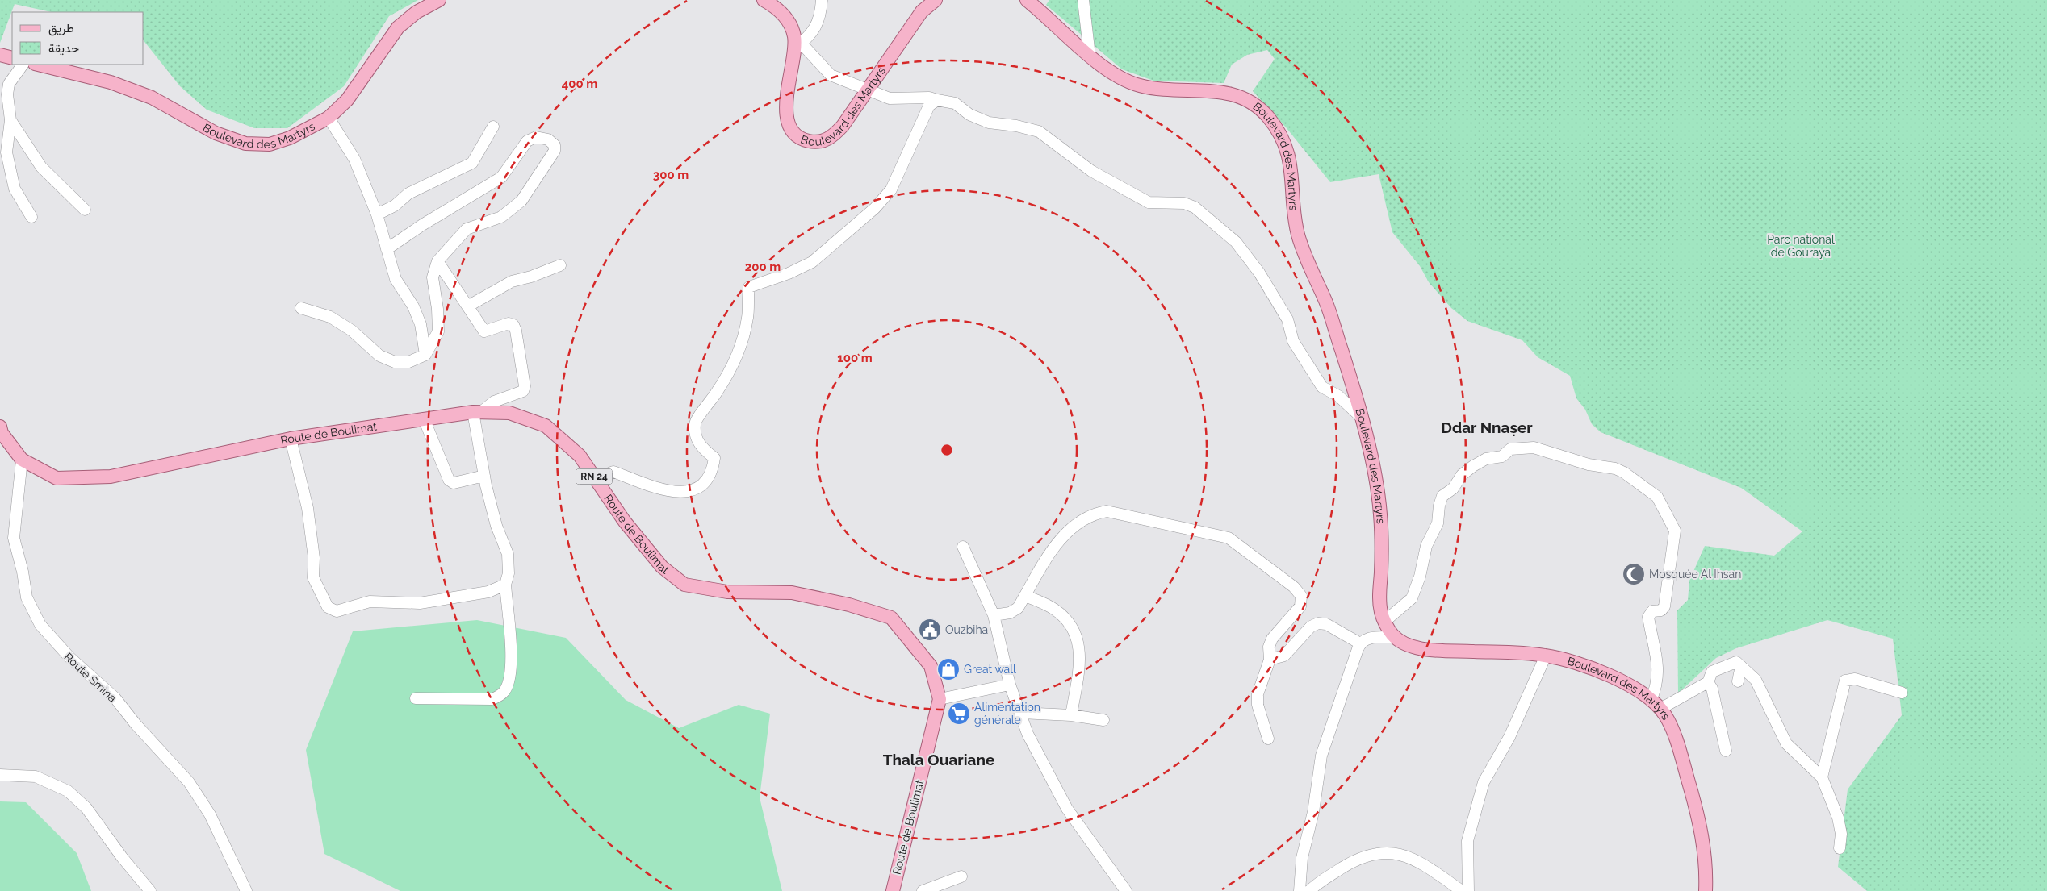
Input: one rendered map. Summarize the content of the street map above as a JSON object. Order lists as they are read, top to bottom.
{
  "streets": {
    "main road": ["Boulevard des Martyrs", "Route de Boulimat", "RN 24"],
    "street": ["Route Smina"]
  },
  "crossings": [
    ["Route de Boulimat", "Route Smina"]
  ],
  "districts": ["Ddar Nnaṣer", "Thala Ouariane"],
  "parks": ["Parc national de Gouraya"],
  "places": {
    "mosque": ["Mosquée Al Ihsan"],
    "public building": ["Ouzbiha"],
    "shop": ["Great wall"],
    "supermarket": ["Alimentation générale"]
  },
  "legend": ["طريق", "حديقة"],
  "rings": [
    "400 m",
    "300 m",
    "200 m",
    "100 m"
  ]
}
